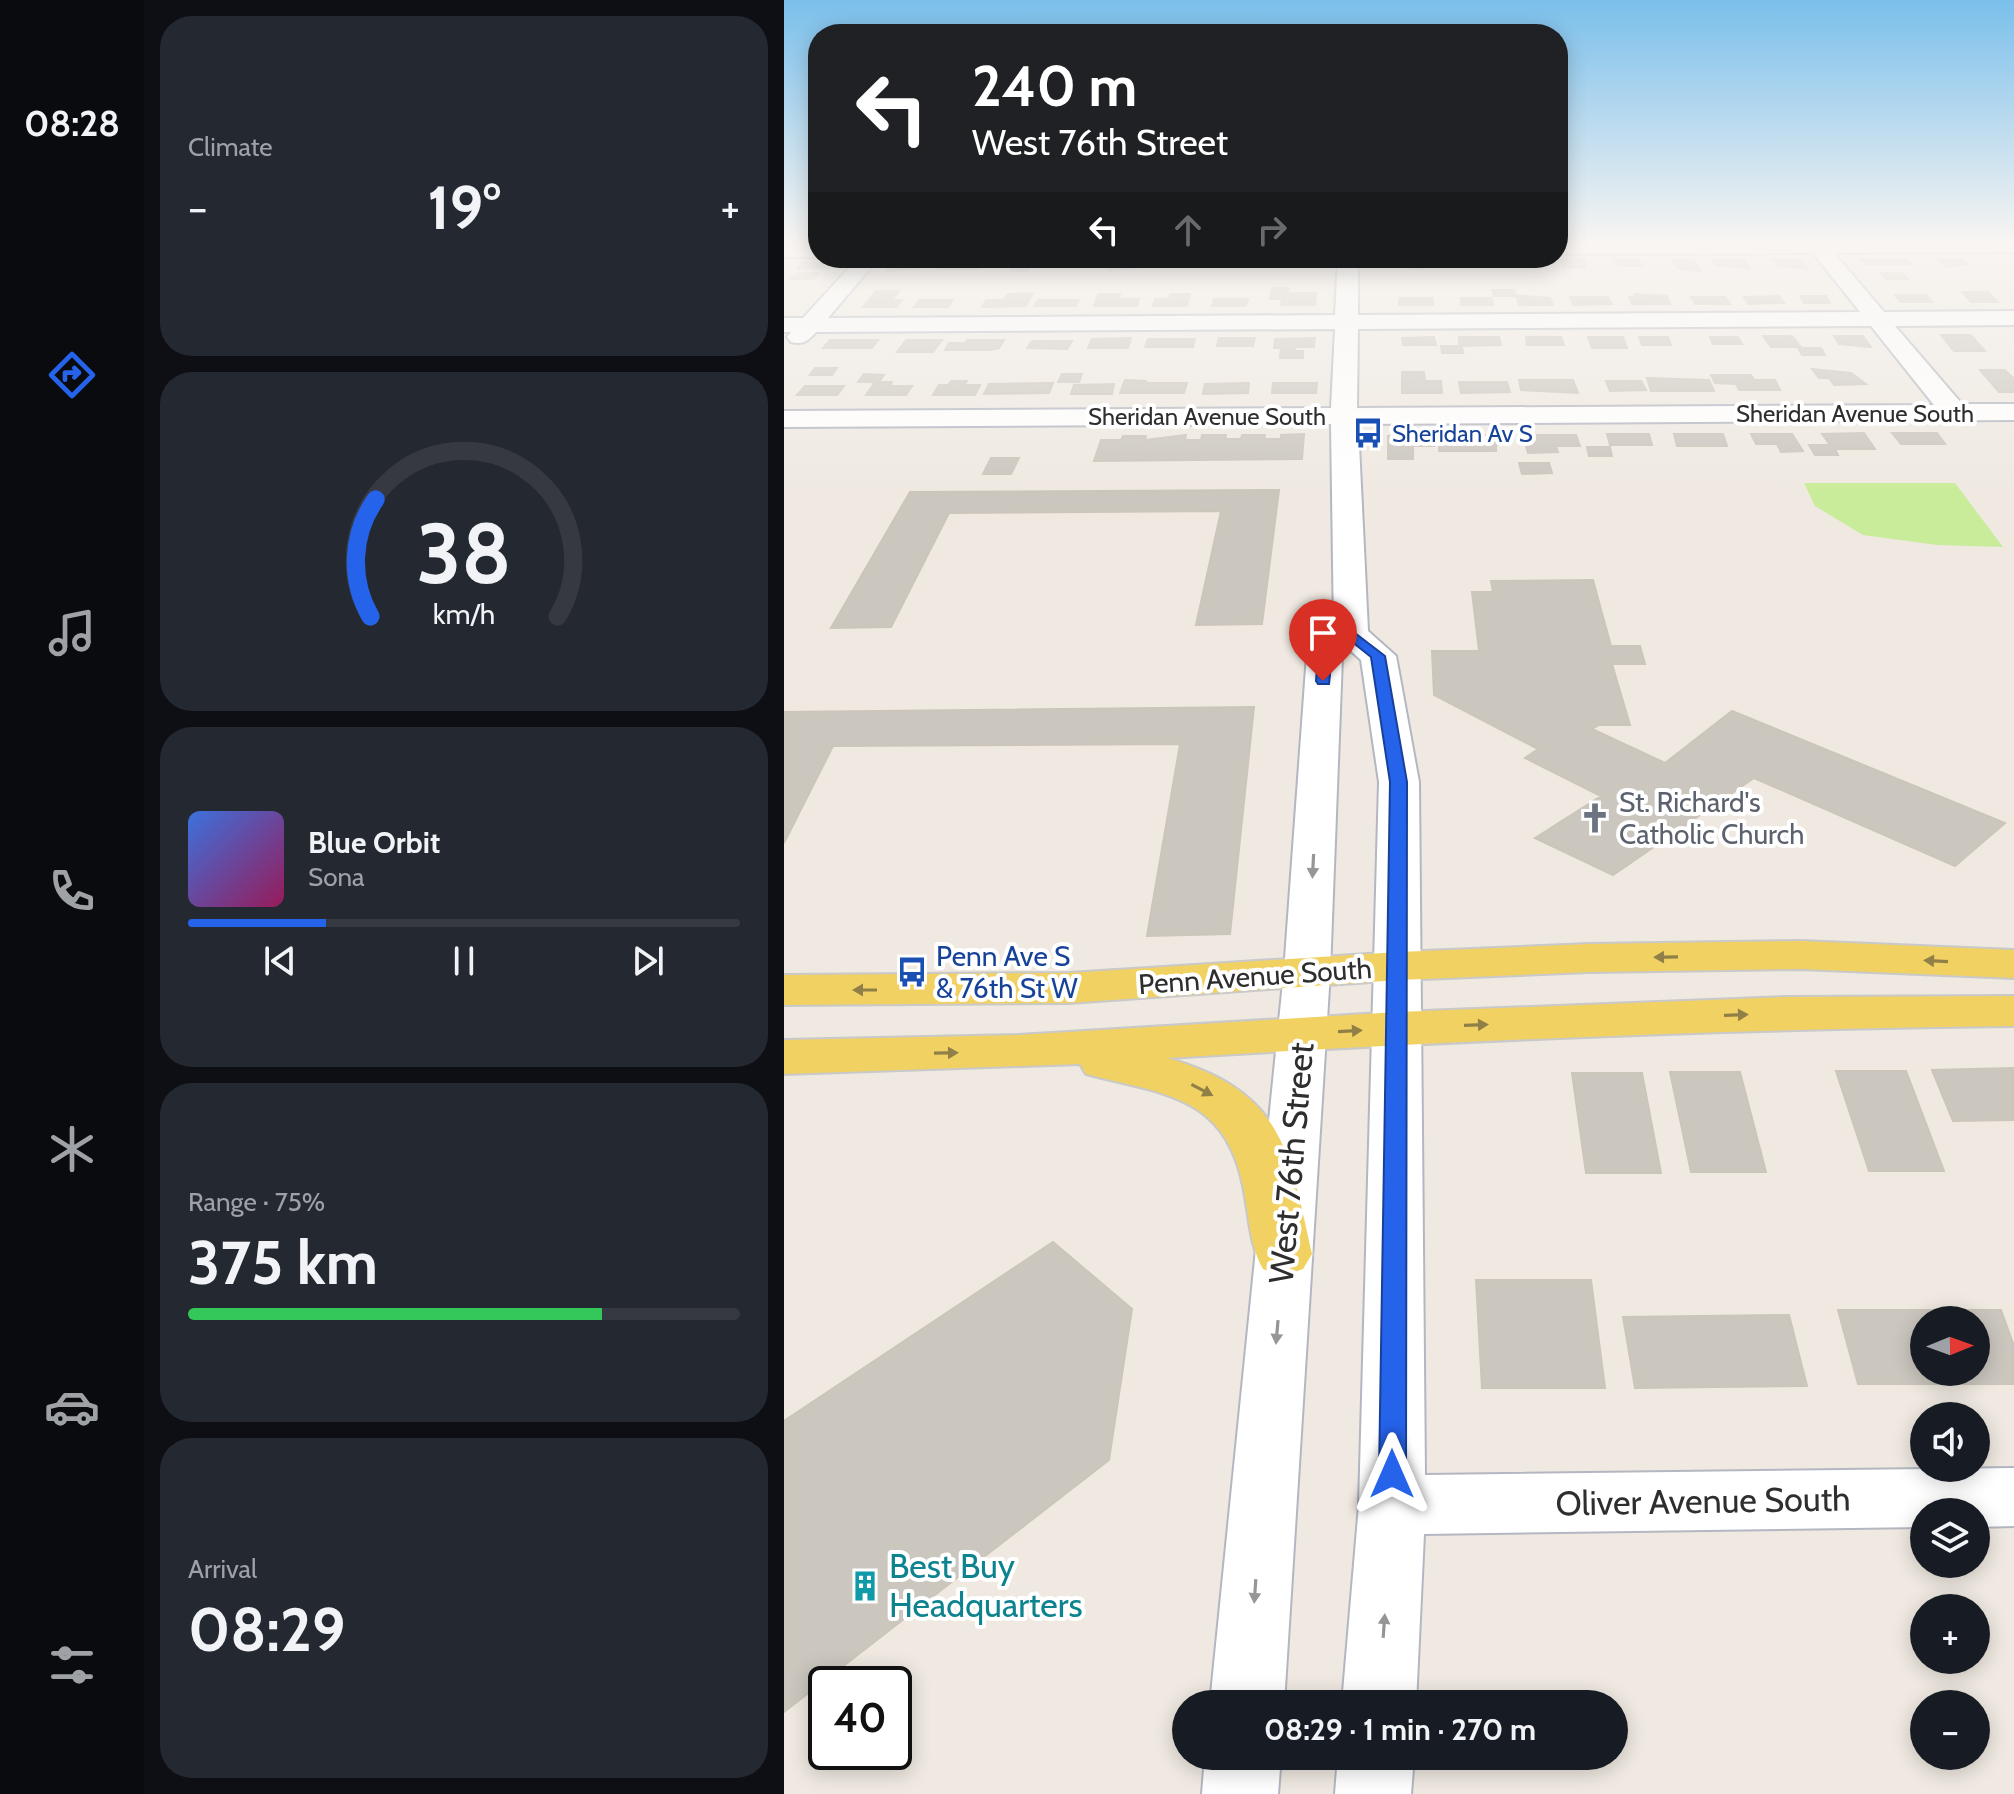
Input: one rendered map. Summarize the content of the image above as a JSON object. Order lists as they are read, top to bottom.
{
  "streets": {
    "main road": ["Penn Avenue South"],
    "street": ["Sheridan Avenue South", "West 76th Street", "Oliver Avenue South"]
  },
  "crossings": [
    ["Penn Avenue South", "West 76th Street"]
  ],
  "places": {
    "bus stop": ["Sheridan Av S", "Penn Ave S & 76th St W"],
    "church": ["St. Richard's Catholic Church"],
    "building": ["Best Buy Headquarters"]
  },
  "north": "right",
  "page": {
    "tabs": "08:28",
    "tile": [
      "Climate",
      ["Range · 75%", "375 km"],
      ["Arrival", "08:29"]
    ],
    "turn": ["240 m", "West 76th Street"],
    "heat": ["−", "19°", "+"],
    "song": ["Blue Orbit", "Sona"],
    "map_buttons": ["+", "−"],
    "limit": "40",
    "trip": "08:29 · 1 min · 270 m",
    "gauge": ["38", "km/h"]
  }
}
